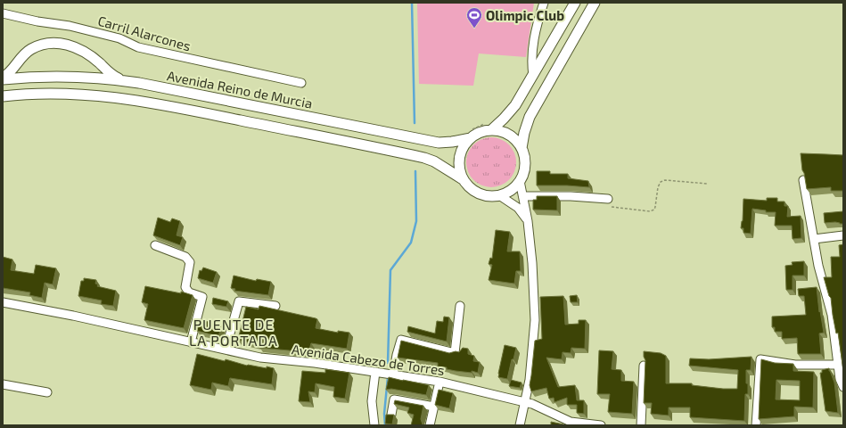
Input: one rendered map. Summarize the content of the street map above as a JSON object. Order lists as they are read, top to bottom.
{
  "streets": {
    "main road": ["Avenida Reino de Murcia"],
    "street": ["Carril Alarcones", "Avenida Cabezo de Torres"]
  },
  "districts": ["PUENTE DE LA PORTADA"],
  "places": {
    "sports": ["Olimpic Club"]
  }
}
